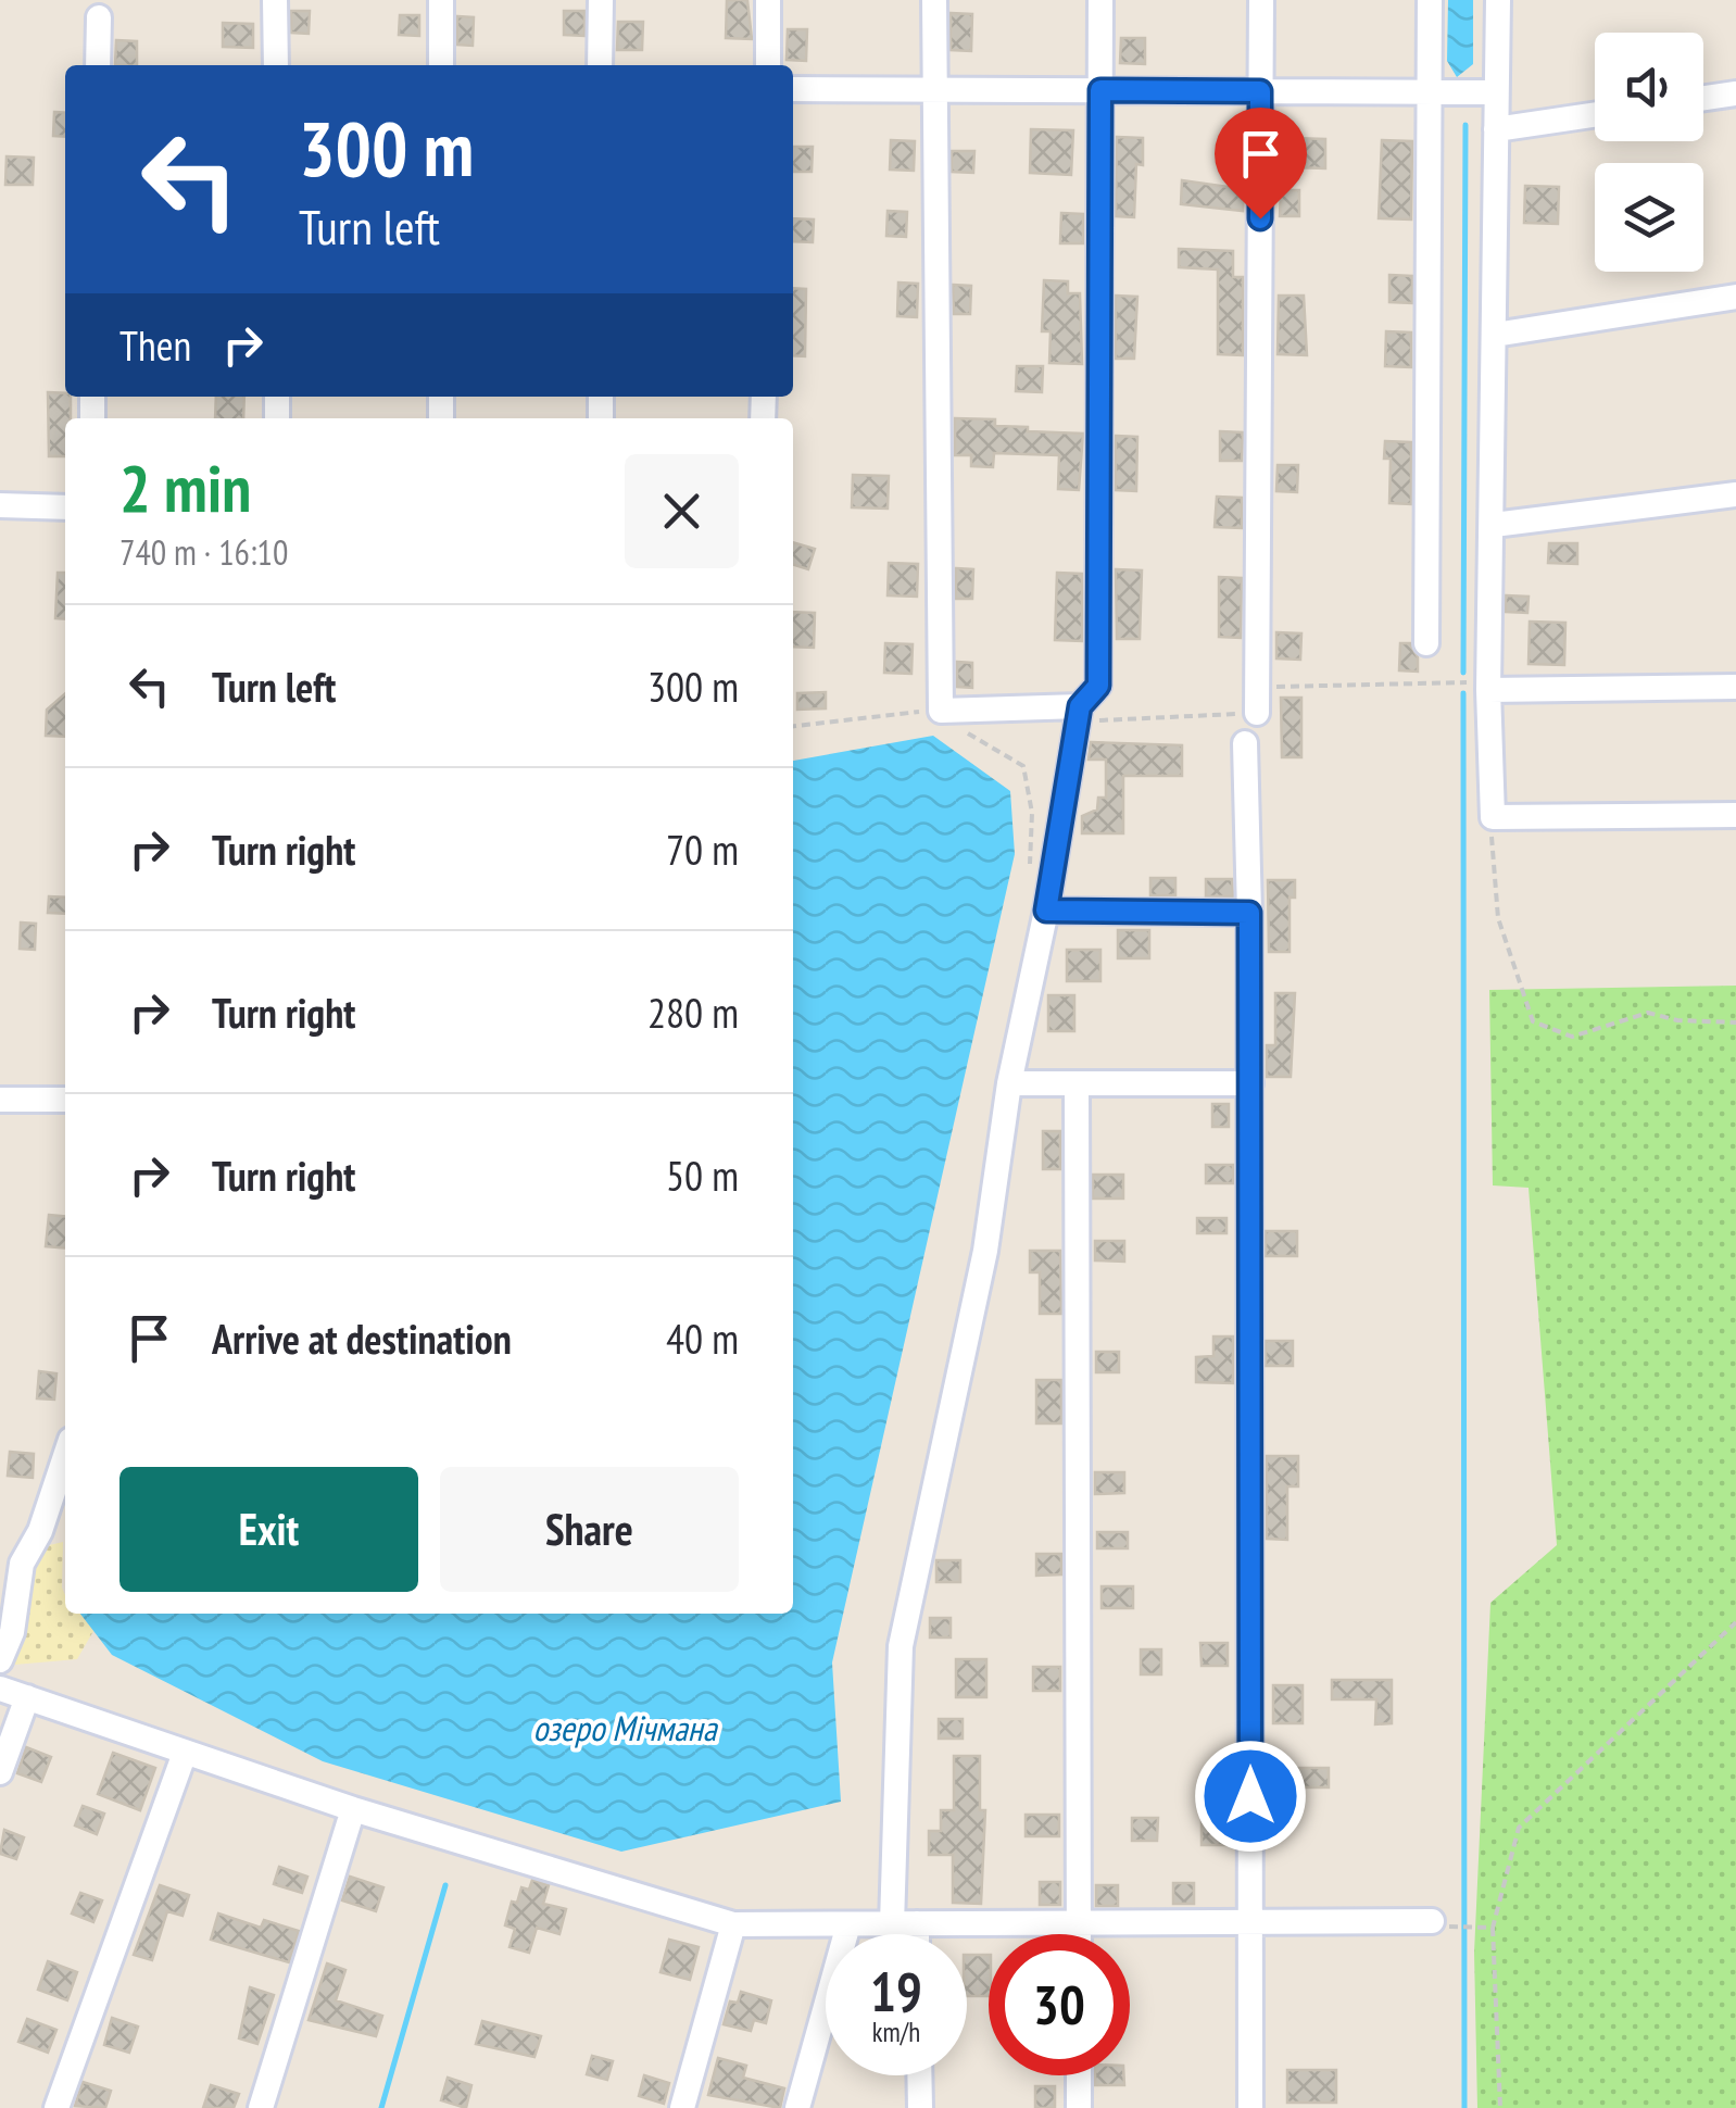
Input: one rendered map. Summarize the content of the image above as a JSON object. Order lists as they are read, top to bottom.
{
  "water": ["озеро Мічмана"],
  "page": {
    "turn": ["300 m", "Turn left"],
    "then": "Then",
    "heading": ["2 min", "740 m · 16:10"],
    "list": [
      {
        "name": "Turn left",
        "value": "300 m"
      },
      {
        "name": "Turn right",
        "value": "70 m"
      },
      {
        "name": "Turn right",
        "value": "280 m"
      },
      {
        "name": "Turn right",
        "value": "50 m"
      },
      {
        "name": "Arrive at destination",
        "value": "40 m"
      }
    ],
    "buttons": ["Exit", "Share"],
    "speed": "19 km/h",
    "limit": "30"
  }
}
